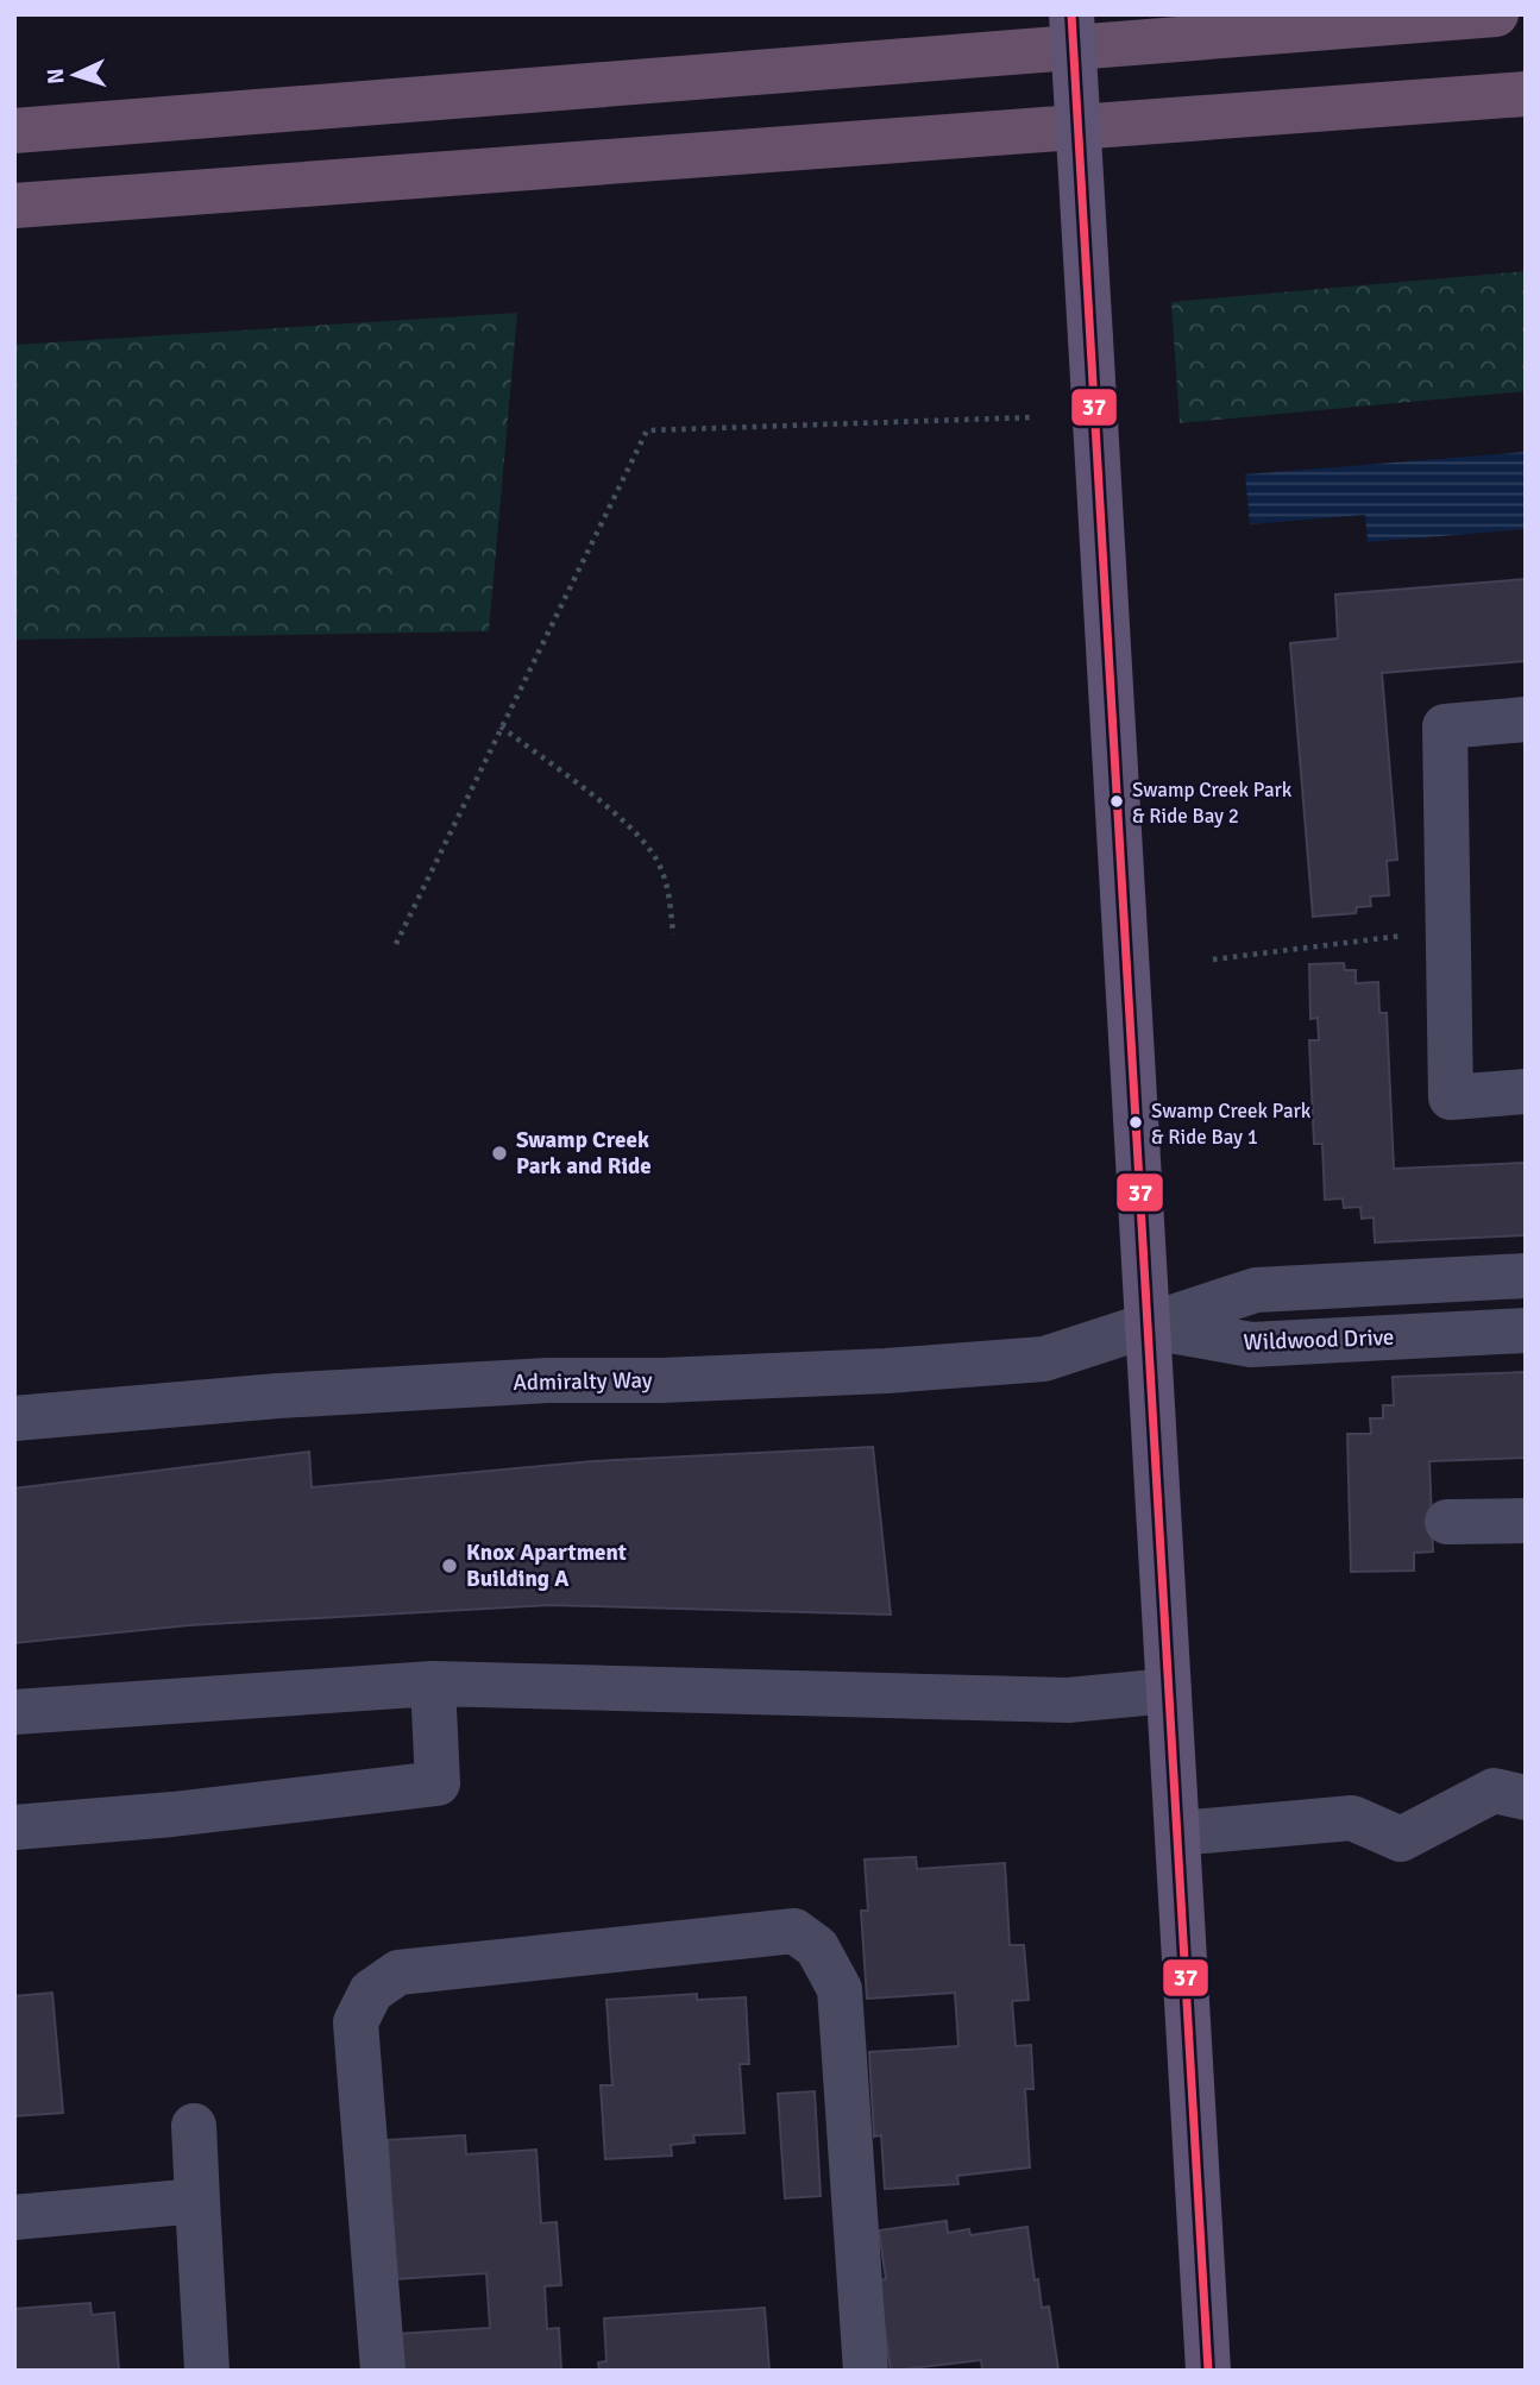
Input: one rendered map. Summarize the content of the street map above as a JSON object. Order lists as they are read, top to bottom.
{
  "streets": {
    "street": ["Wildwood Drive", "Admiralty Way"]
  },
  "crossings": [
    ["Wildwood Drive", "Admiralty Way"]
  ],
  "places": [
    "Swamp Creek Park & Ride Bay 2",
    "Swamp Creek Park & Ride Bay 1",
    "Swamp Creek Park and Ride",
    "Knox Apartment Building A"
  ],
  "lines": ["transit line 37"],
  "north": "left"
}
